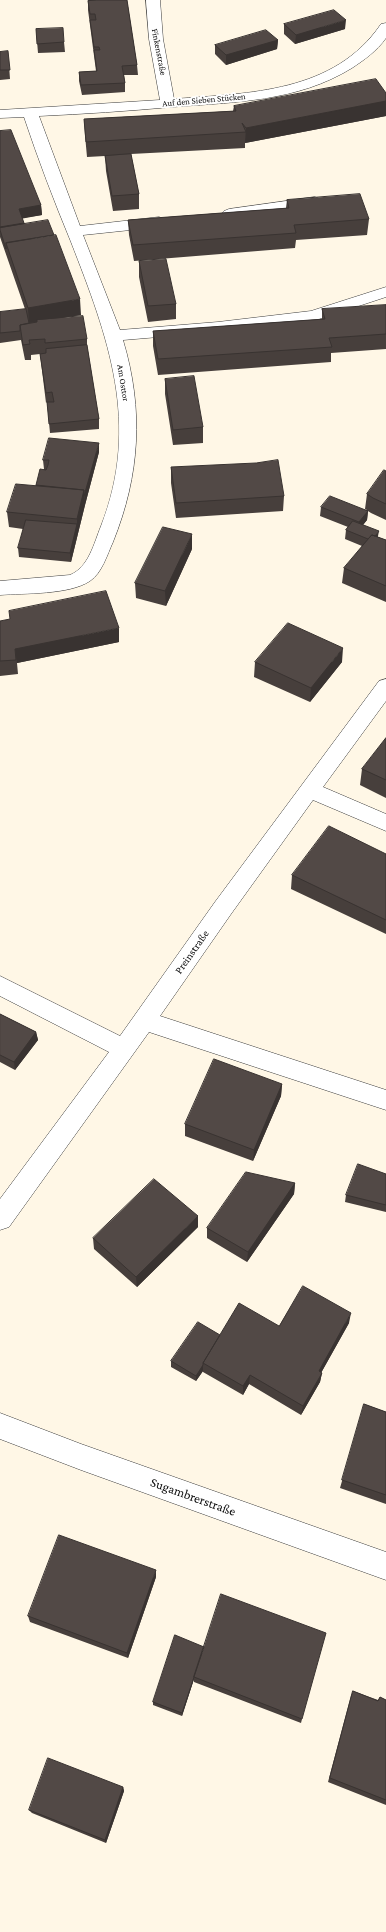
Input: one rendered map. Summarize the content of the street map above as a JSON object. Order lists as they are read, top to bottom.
{
  "streets": {
    "street": [
      "Finkenstraße",
      "Auf den Sieben Stücken",
      "Am Osttor",
      "Preinstraße",
      "Sugambrerstraße"
    ]
  },
  "crossings": [
    ["Finkenstraße", "Auf den Sieben Stücken"],
    ["Auf den Sieben Stücken", "Am Osttor"]
  ]
}
